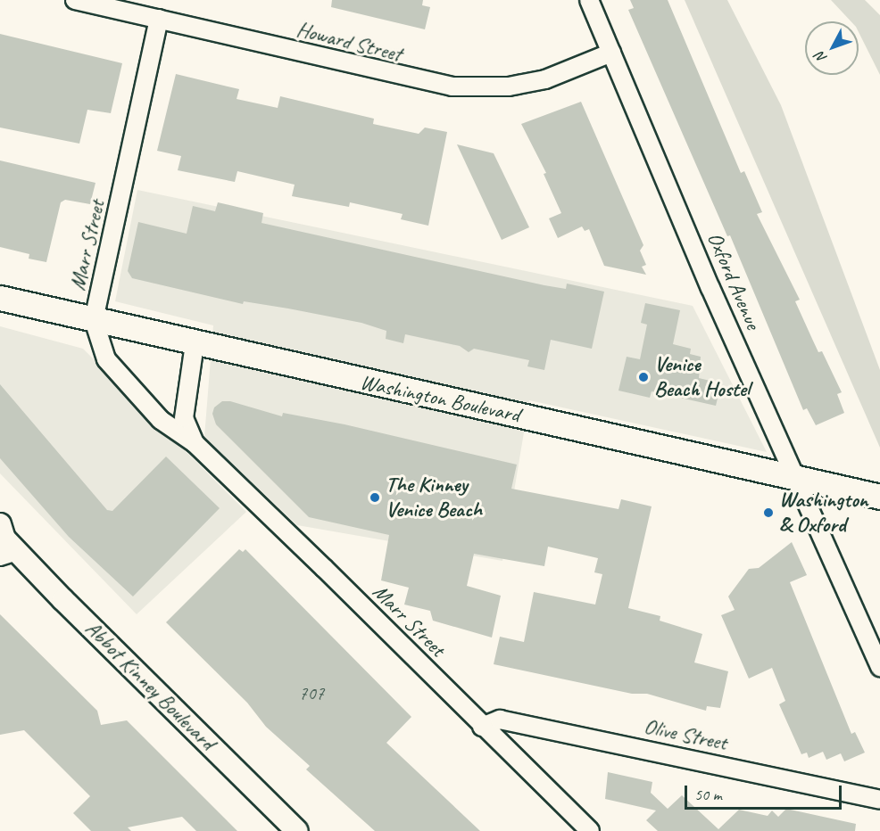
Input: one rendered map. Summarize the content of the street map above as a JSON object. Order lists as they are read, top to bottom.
{
  "streets": {
    "main road": ["Washington Boulevard"],
    "street": [
      "Howard Street",
      "Marr Street",
      "Oxford Avenue",
      "Abbot Kinney Boulevard",
      "Olive Street"
    ]
  },
  "crossings": [
    ["Howard Street", "Marr Street"],
    ["Howard Street", "Oxford Avenue"],
    ["Marr Street", "Washington Boulevard"],
    ["Marr Street", "Olive Street"],
    ["Oxford Avenue", "Washington Boulevard"]
  ],
  "places": ["Venice Beach Hostel", "The Kinney Venice Beach", "Washington & Oxford"],
  "house_numbers": ["707"],
  "scale_bar": "50 m",
  "north": "bottom left"
}
